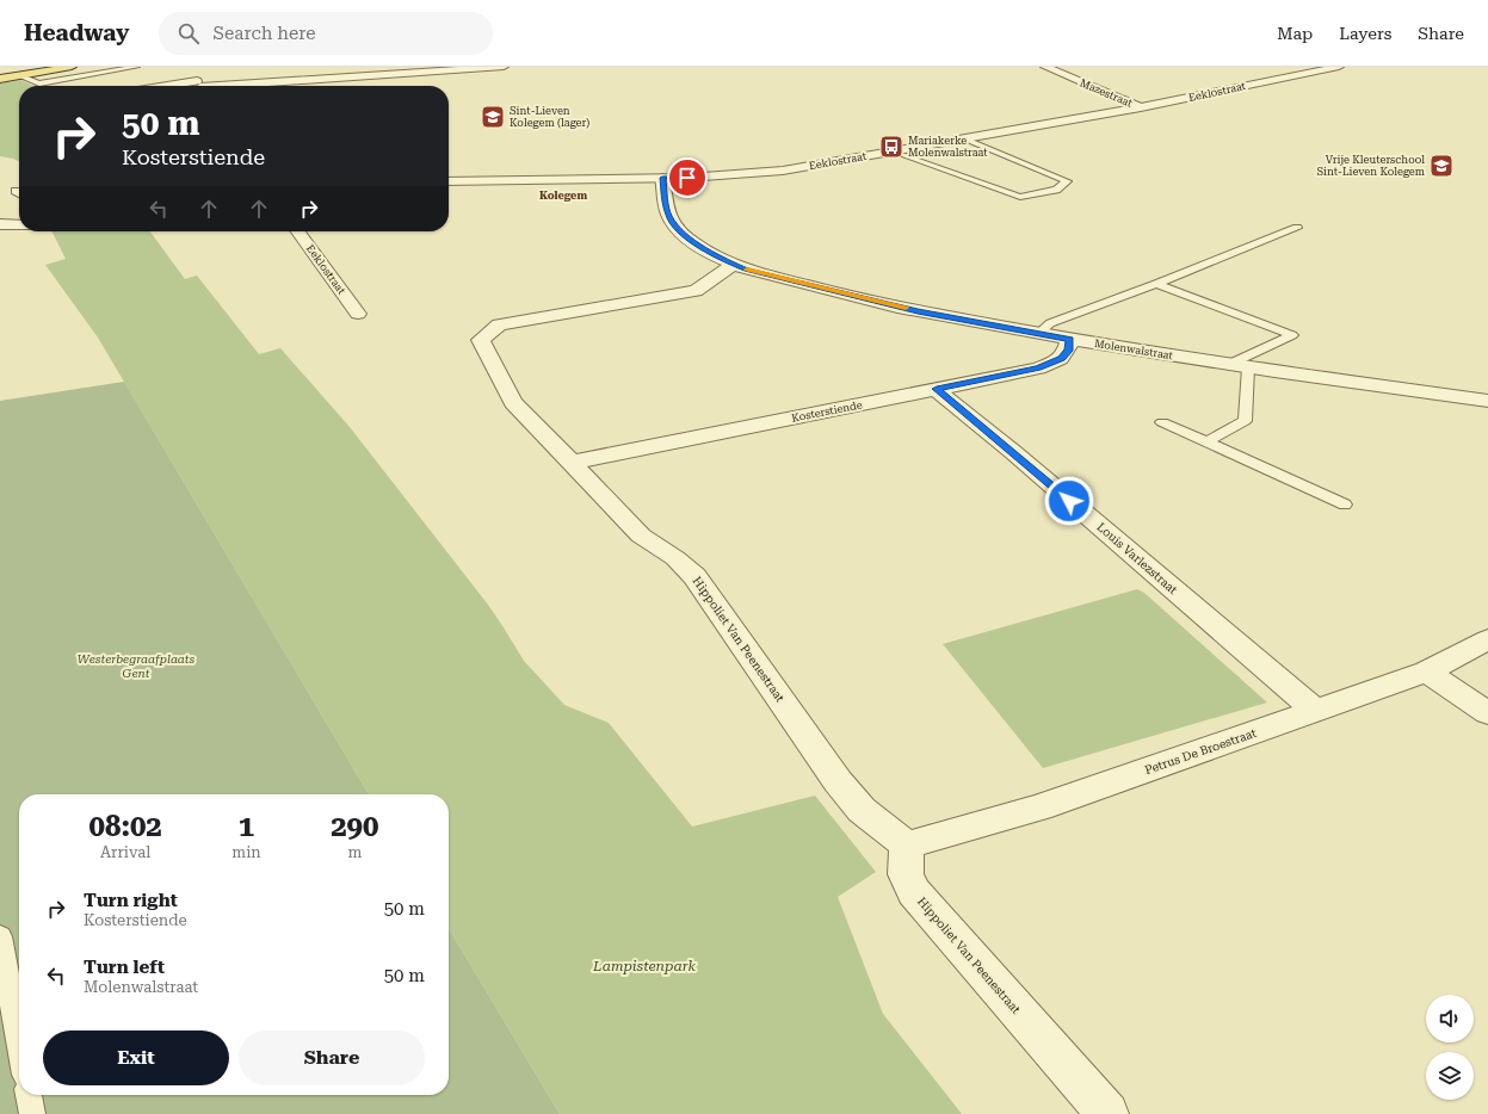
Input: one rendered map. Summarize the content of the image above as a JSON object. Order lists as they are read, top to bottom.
{
  "streets": {
    "street": [
      "Eeklostraat",
      "Mazestraat",
      "Molenwalstraat",
      "Kosterstiende",
      "Louis Varlezstraat",
      "Hippoliet Van Peenestraat",
      "Petrus De Broestraat"
    ]
  },
  "crossings": [
    ["Eeklostraat", "Mazestraat"],
    ["Eeklostraat", "Molenwalstraat"],
    ["Molenwalstraat", "Kosterstiende"],
    ["Molenwalstraat", "Hippoliet Van Peenestraat"],
    ["Kosterstiende", "Louis Varlezstraat"],
    ["Kosterstiende", "Hippoliet Van Peenestraat"],
    ["Louis Varlezstraat", "Petrus De Broestraat"],
    ["Hippoliet Van Peenestraat", "Petrus De Broestraat"]
  ],
  "districts": ["Kolegem"],
  "parks": ["Westerbegraafplaats Gent", "Lampistenpark"],
  "places": {
    "school or university": ["Sint-Lieven Kolegem (lager)", "Vrije Kleuterschool Sint-Lieven Kolegem"],
    "bus stop": ["Mariakerke Molenwalstraat"]
  },
  "page": {
    "header": "Headway",
    "search": "Search here",
    "nav": ["Map", "Layers", "Share"],
    "turn": ["50 m", "Kosterstiende"],
    "eta": [
      "08:02",
      "Arrival",
      "1",
      "min",
      "290",
      "m"
    ],
    "list": [
      {
        "name": "Turn right",
        "note": "Kosterstiende",
        "value": "50 m"
      },
      {
        "name": "Turn left",
        "note": "Molenwalstraat",
        "value": "50 m"
      }
    ],
    "buttons": ["Exit", "Share"]
  }
}
